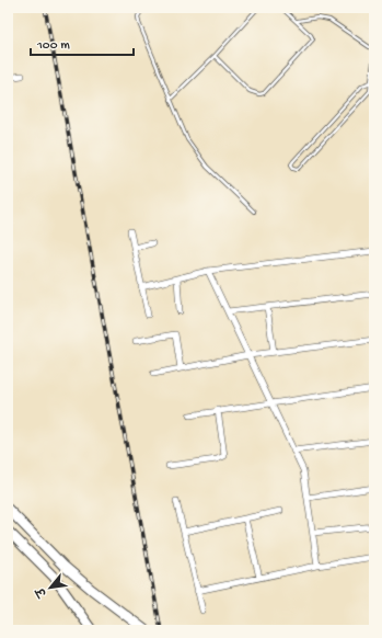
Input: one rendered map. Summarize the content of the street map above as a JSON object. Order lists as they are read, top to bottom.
{
  "scale_bar": "100 m",
  "north": "bottom left"
}
